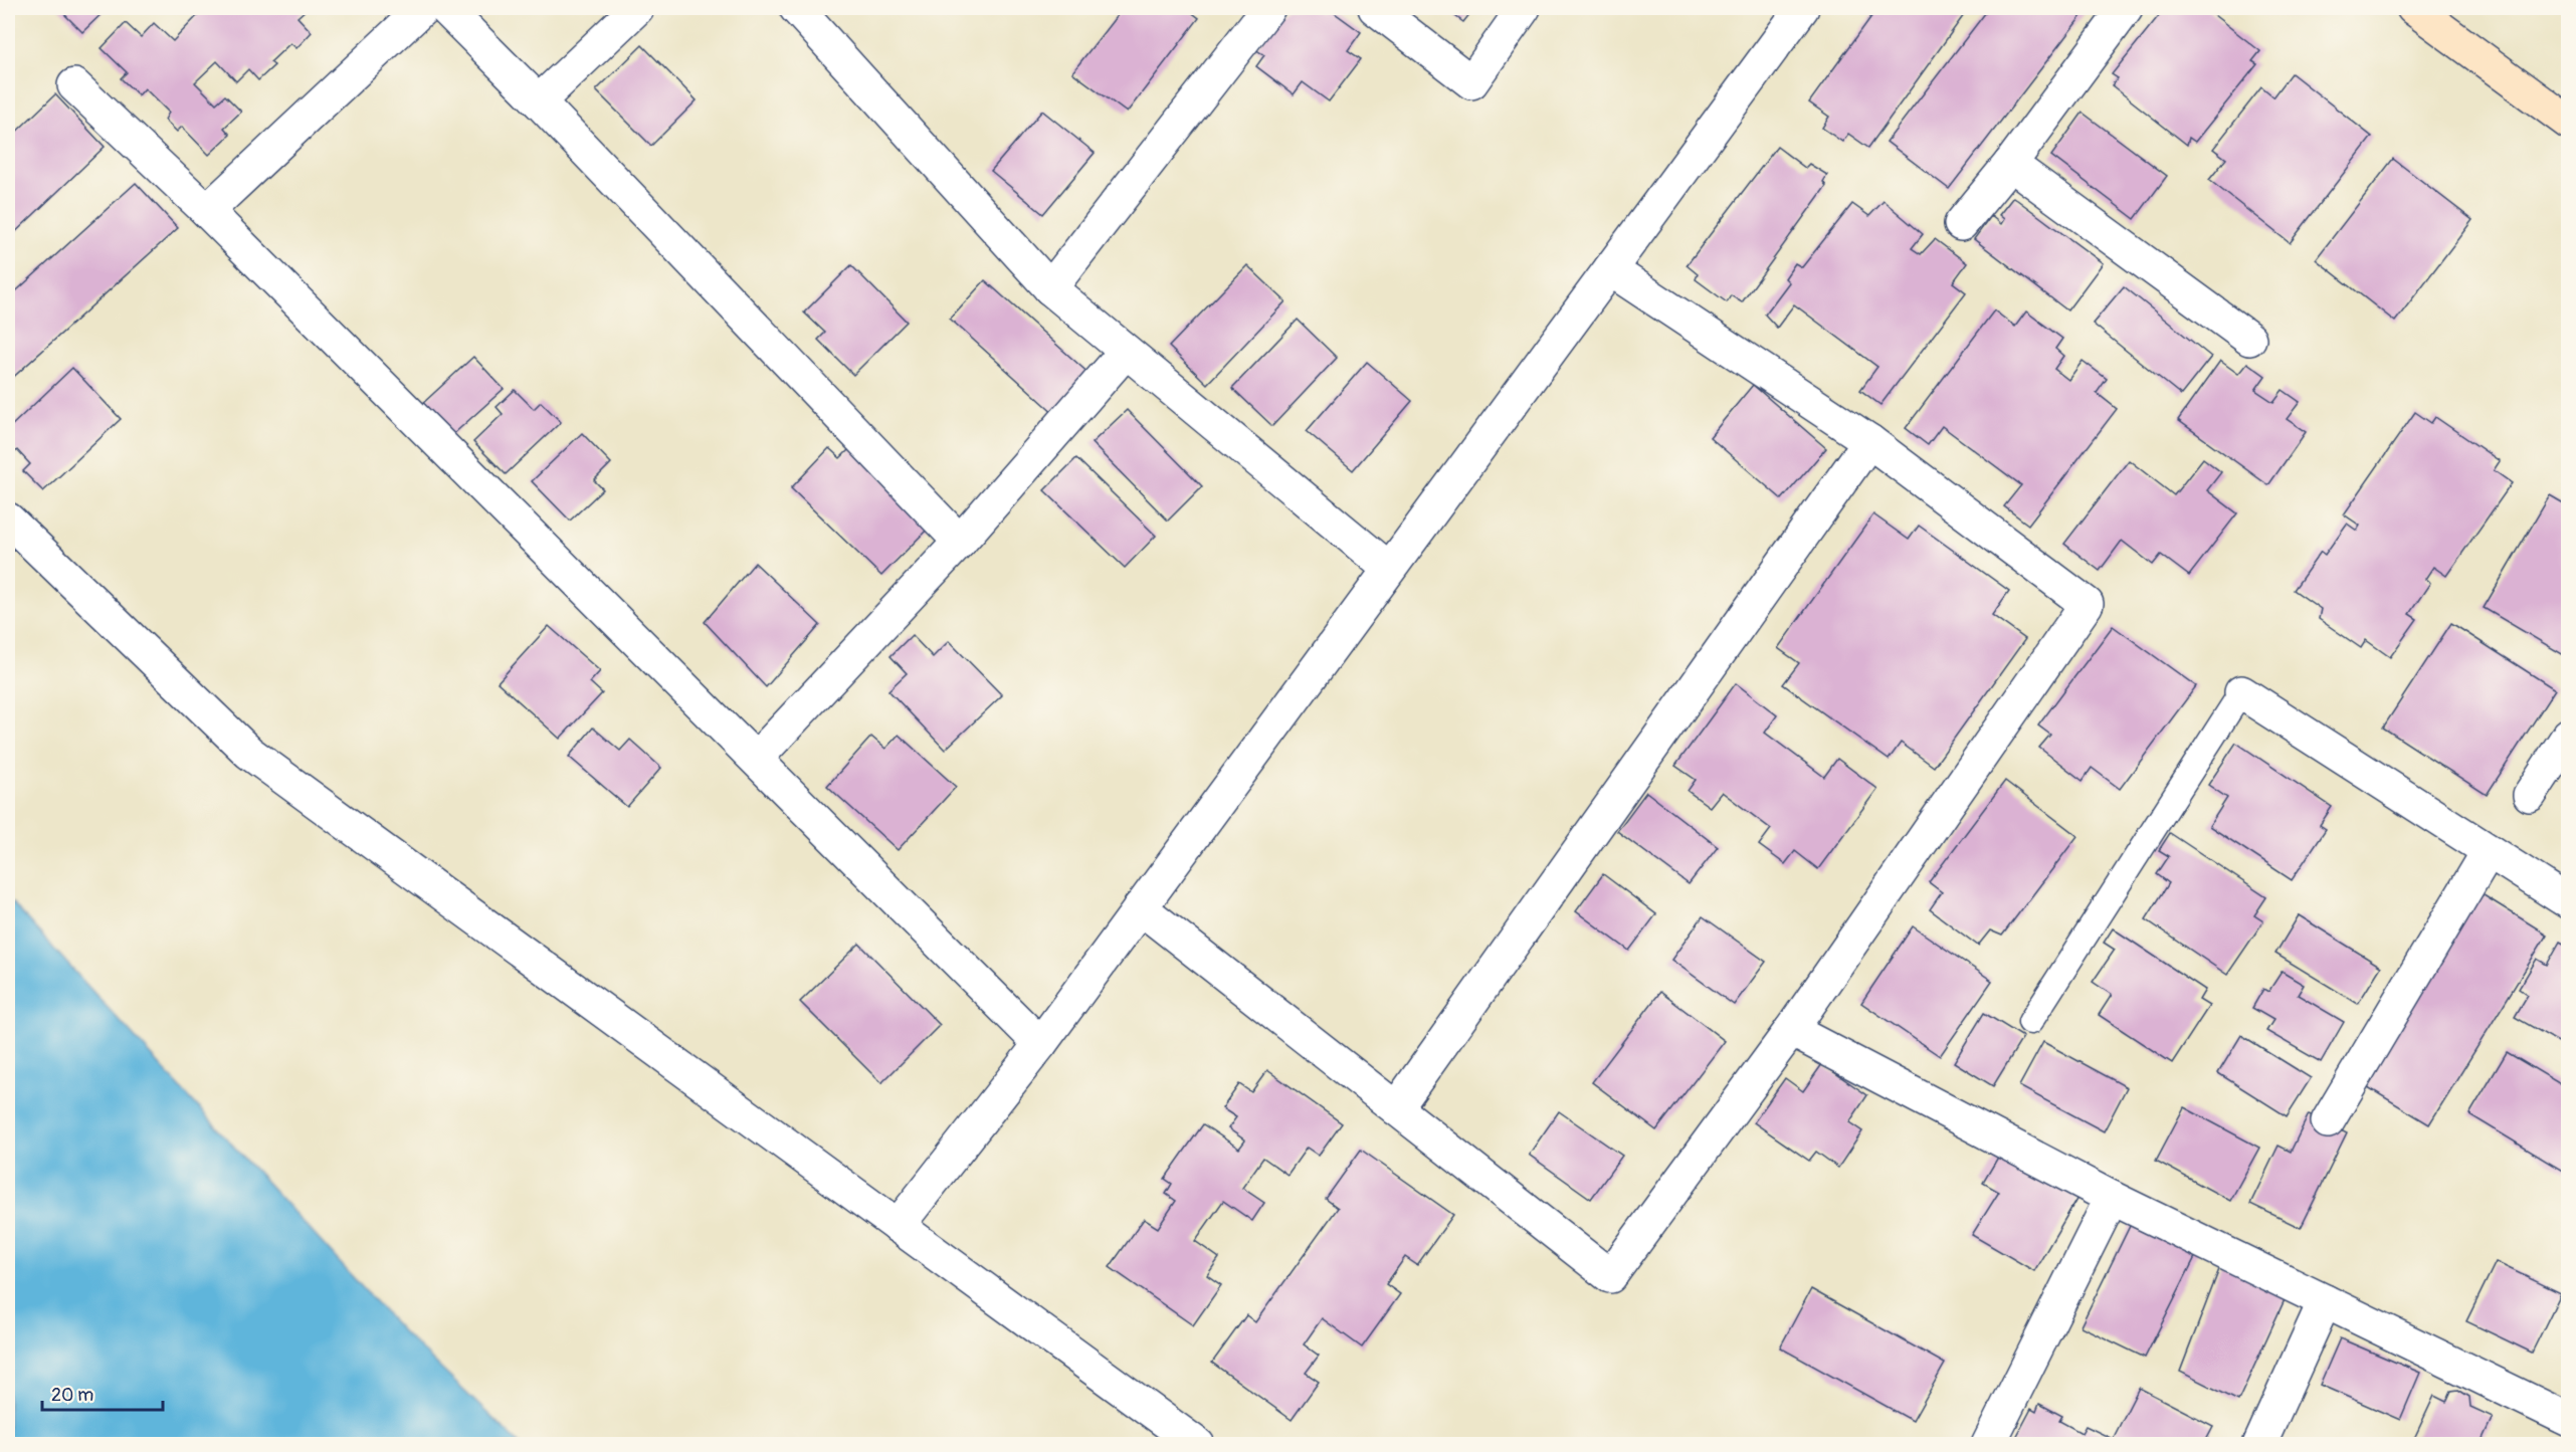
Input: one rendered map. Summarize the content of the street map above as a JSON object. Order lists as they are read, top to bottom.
{
  "scale_bar": "20 m"
}
